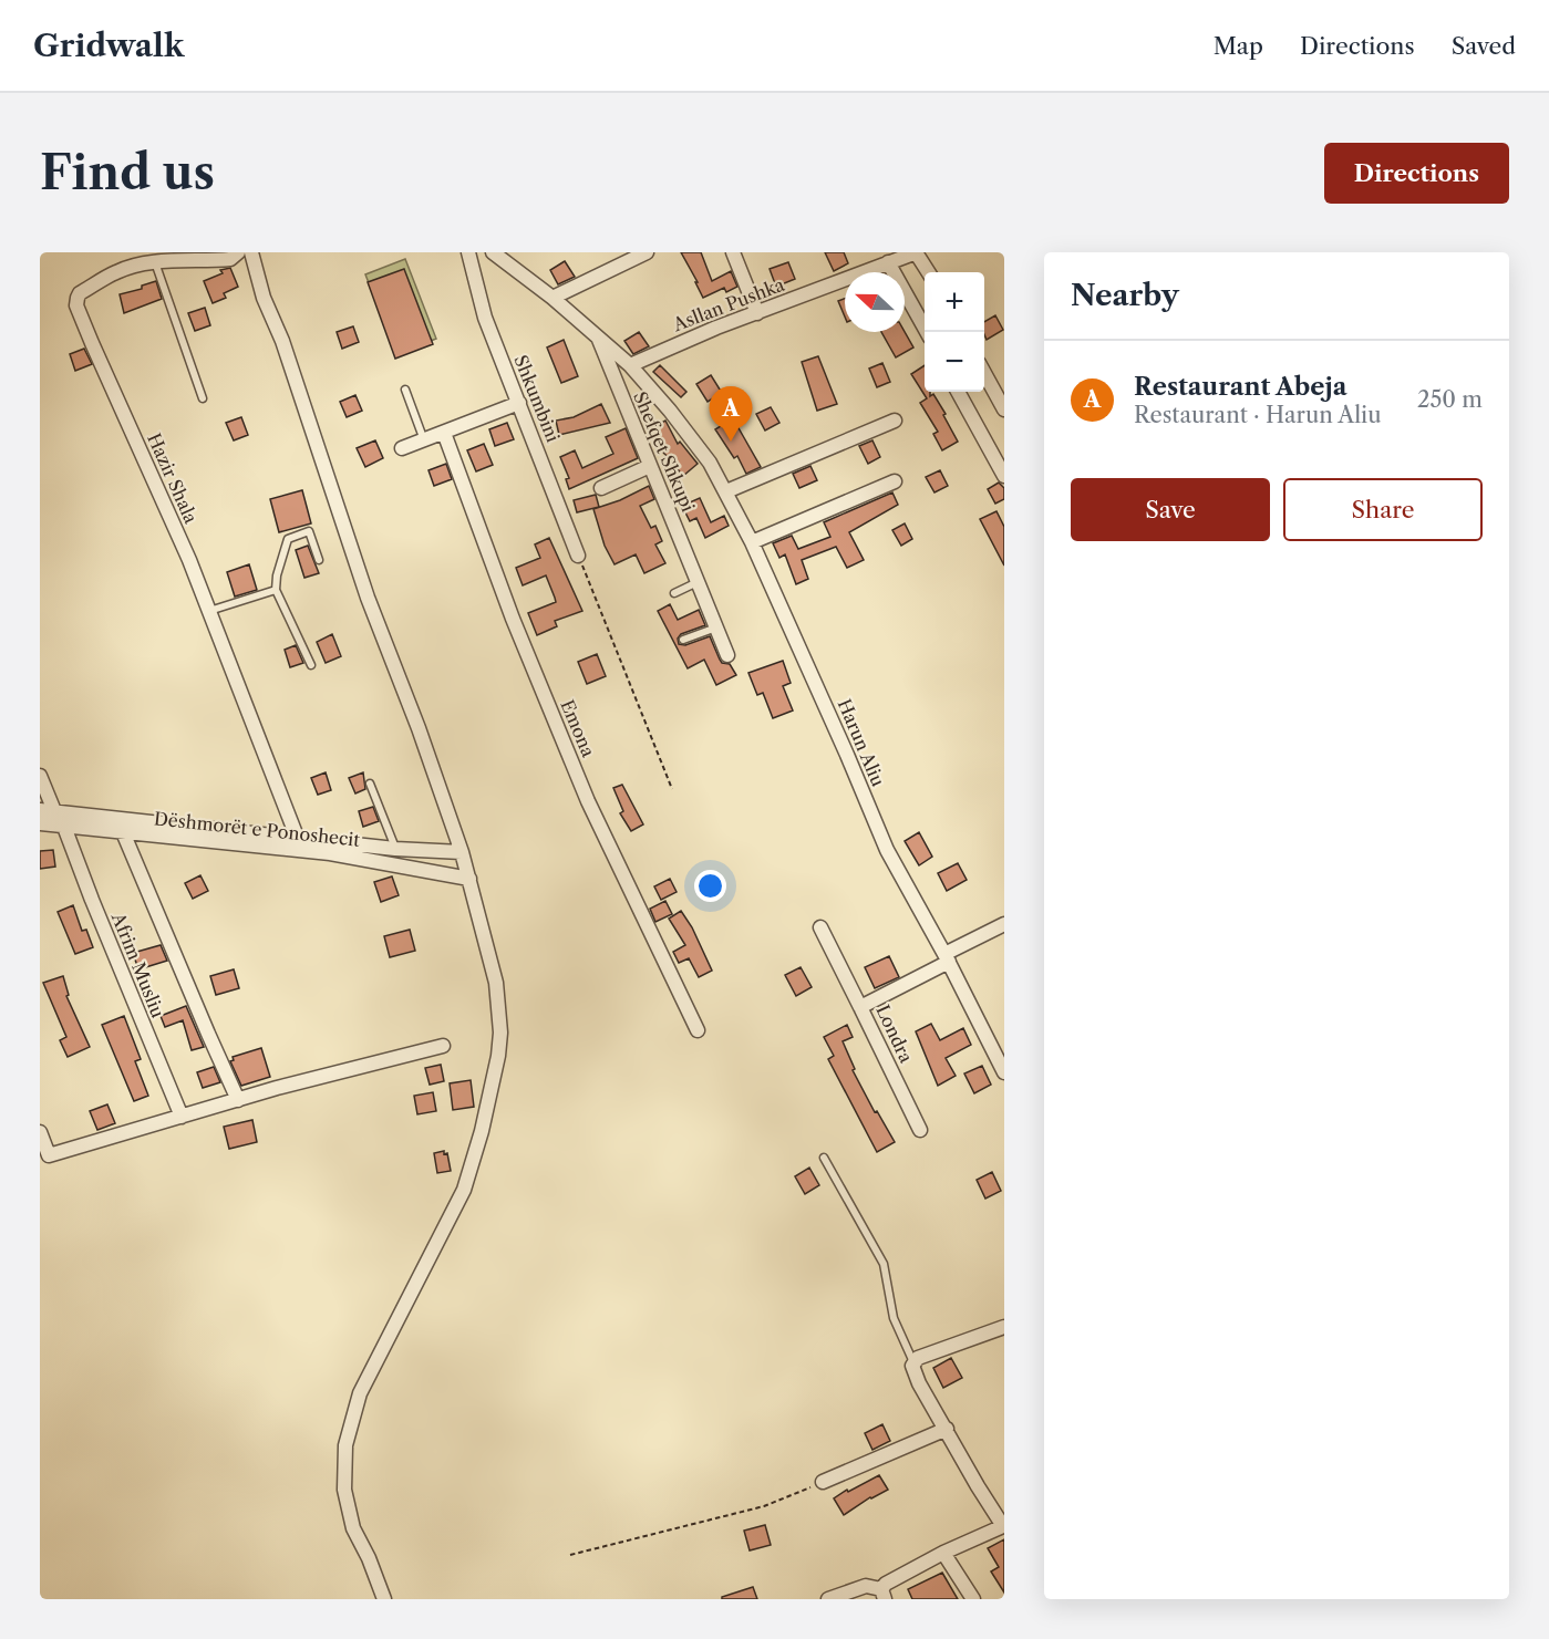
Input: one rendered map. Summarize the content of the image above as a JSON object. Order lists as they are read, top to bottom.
{
  "streets": {
    "street": [
      "Asllan Pushka",
      "Shkumbini",
      "Shefqet Shkupi",
      "Hazir Shala",
      "Emona",
      "Harun Aliu",
      "Dëshmorët e Ponoshecit",
      "Afrim Musliu",
      "Londra"
    ]
  },
  "crossings": [
    ["Asllan Pushka", "Harun Aliu"],
    ["Shefqet Shkupi", "Harun Aliu"],
    ["Hazir Shala", "Dëshmorët e Ponoshecit"],
    ["Harun Aliu", "Londra"],
    ["Dëshmorët e Ponoshecit", "Afrim Musliu"]
  ],
  "north": "left",
  "page": {
    "header": "Gridwalk",
    "nav": ["Map", "Directions", "Saved"],
    "buttons": [
      "Directions",
      ["Save", "Share"]
    ],
    "title": "Find us",
    "heading": "Nearby",
    "map_buttons": ["+", "−"],
    "list": [
      {
        "mark": "A",
        "name": "Restaurant Abeja",
        "note": "Restaurant · Harun Aliu",
        "value": "250 m"
      }
    ],
    "pins": "A"
  }
}
